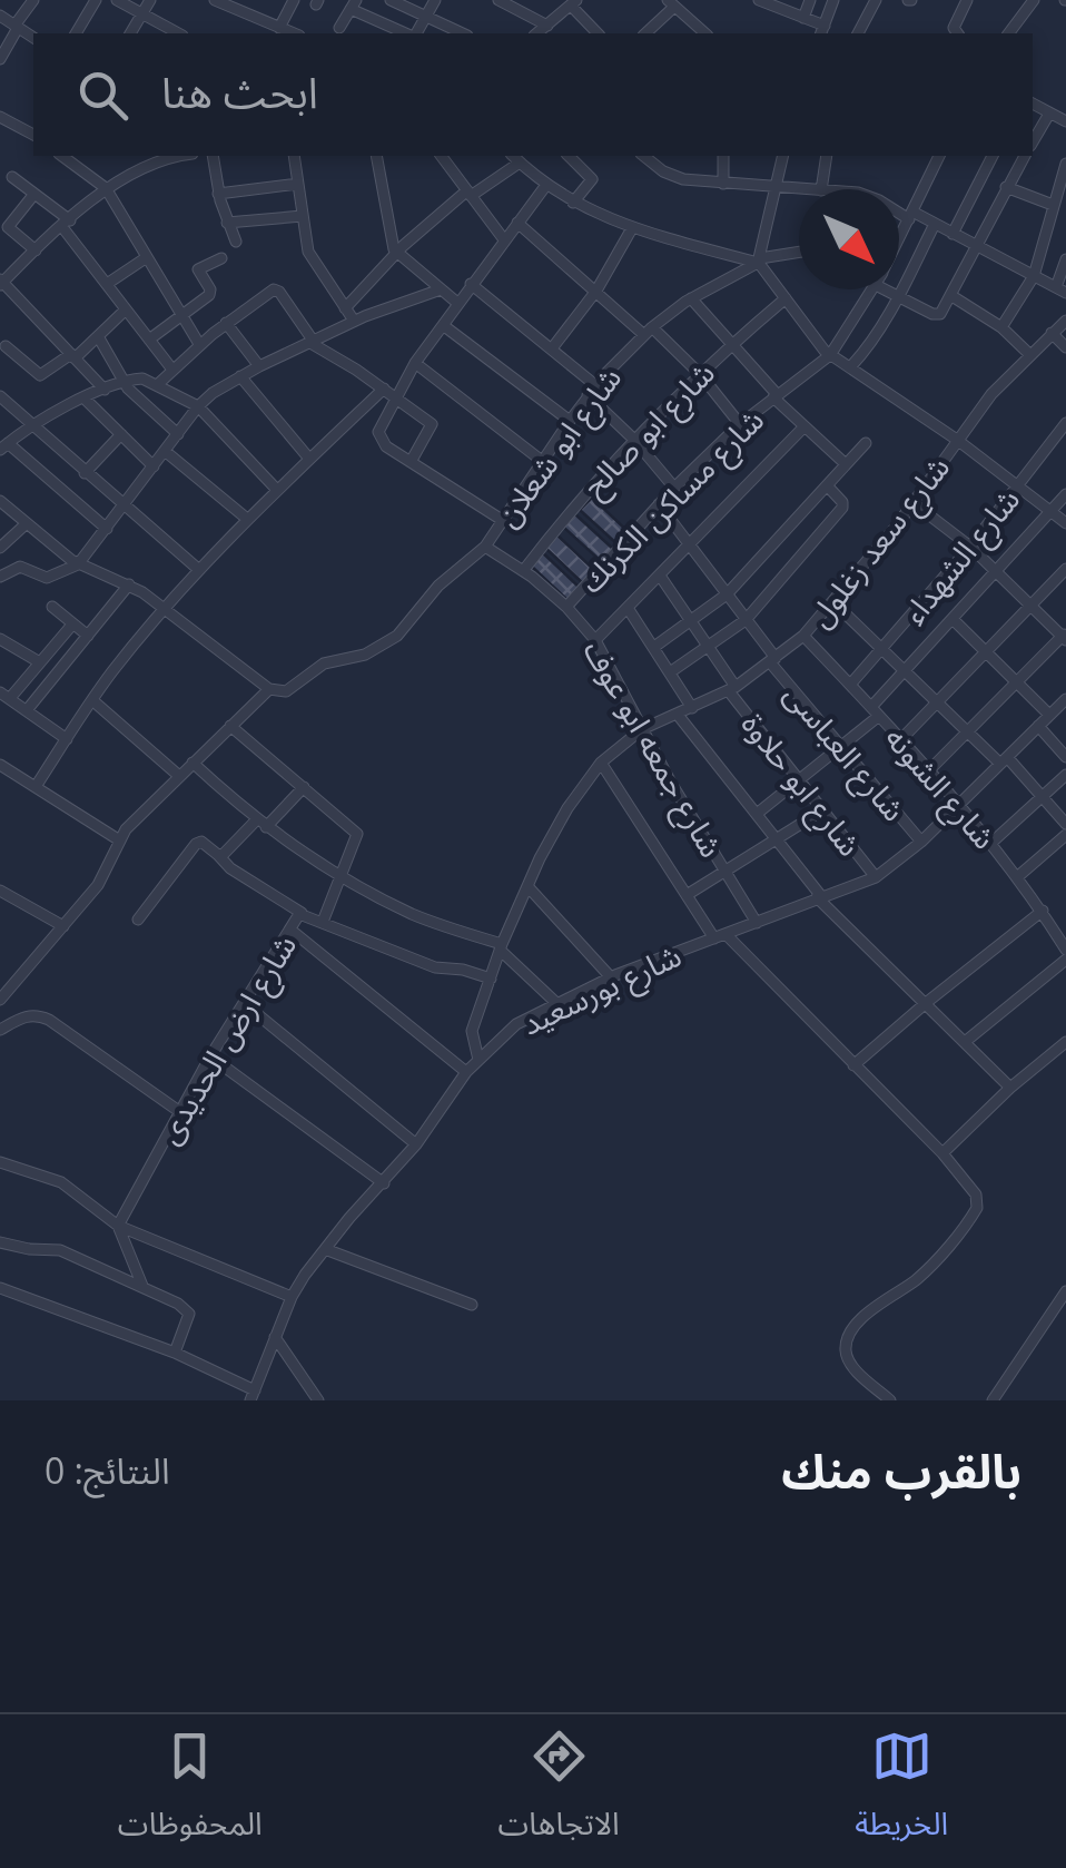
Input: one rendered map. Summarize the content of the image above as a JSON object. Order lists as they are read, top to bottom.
{
  "streets": {
    "street": [
      "شارع ابو صالح",
      "شارع ابو شعلان",
      "شارع مساكن الكرنك",
      "شارع سعد زغلول",
      "شارع الشهداء",
      "شارع جمعه ابو عوف",
      "شارع العباسى",
      "شارع ابو حلاوة",
      "شارع الشونه",
      "شارع بورسعيد",
      "شارع ارض الحديدى"
    ]
  },
  "crossings": [
    ["شارع ابو صالح", "شارع جمعه ابو عوف"],
    ["شارع ابو شعلان", "شارع جمعه ابو عوف"],
    ["شارع مساكن الكرنك", "شارع جمعه ابو عوف"],
    ["شارع مساكن الكرنك", "شارع العباسى"],
    ["شارع سعد زغلول", "شارع جمعه ابو عوف"],
    ["شارع سعد زغلول", "شارع العباسى"],
    ["شارع سعد زغلول", "شارع ابو حلاوة"],
    ["شارع سعد زغلول", "شارع الشونه"],
    ["شارع سعد زغلول", "شارع بورسعيد"],
    ["شارع سعد زغلول", "شارع ارض الحديدى"],
    ["شارع الشهداء", "شارع الشونه"],
    ["شارع جمعه ابو عوف", "شارع بورسعيد"],
    ["شارع العباسى", "شارع بورسعيد"],
    ["شارع ابو حلاوة", "شارع بورسعيد"],
    ["شارع الشونه", "شارع بورسعيد"]
  ],
  "north": "bottom right",
  "page": {
    "search": "ابحث هنا",
    "heading": ["بالقرب منك", "النتائج: 0"],
    "nav": ["الخريطة", "الاتجاهات", "المحفوظات"]
  }
}
